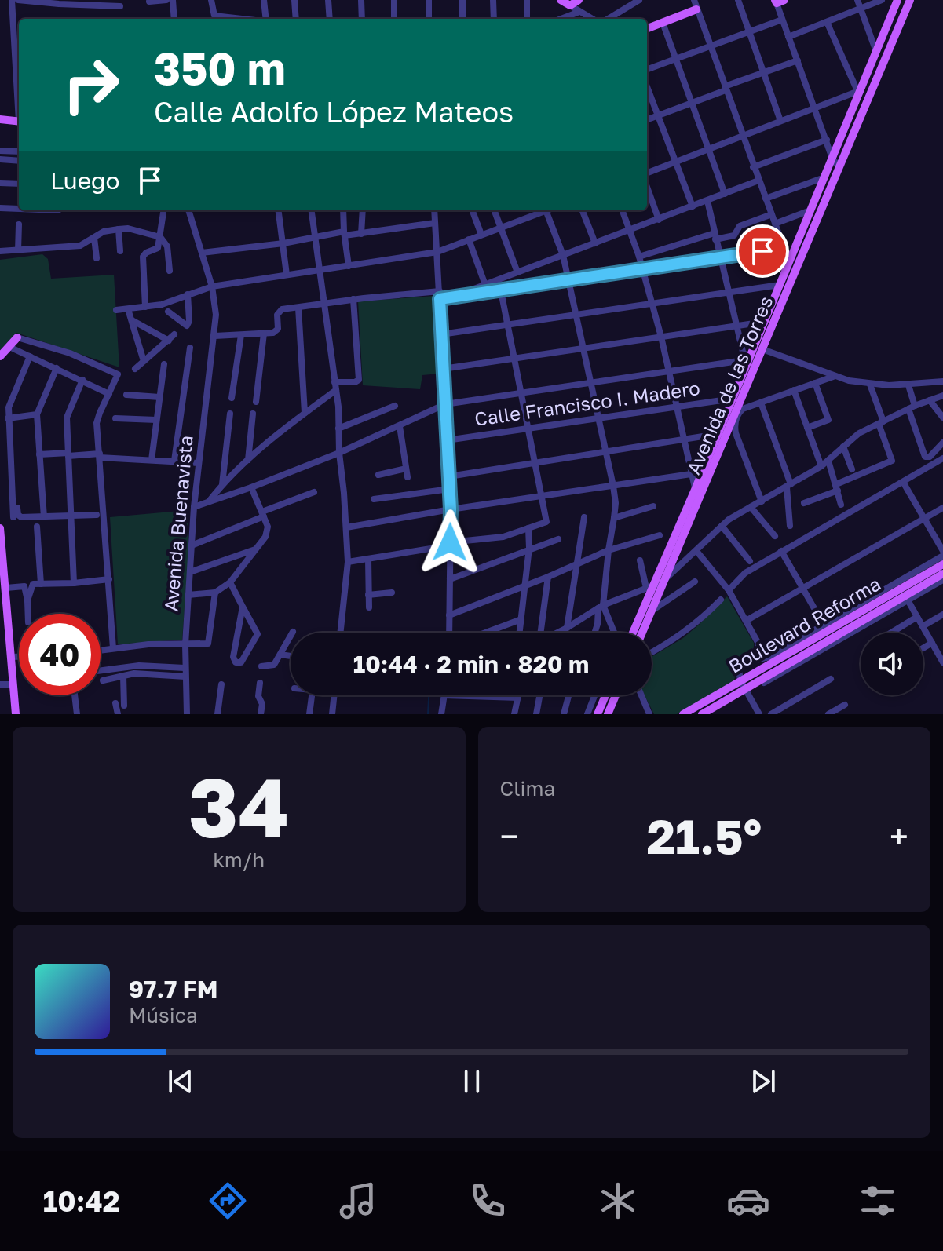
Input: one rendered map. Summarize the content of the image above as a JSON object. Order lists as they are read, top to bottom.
{
  "streets": {
    "main road": ["Avenida de las Torres", "Boulevard Reforma"],
    "street": ["Calle Francisco I. Madero", "Avenida Buenavista"]
  },
  "crossings": [
    ["Avenida de las Torres", "Calle Francisco I. Madero"]
  ],
  "page": {
    "turn": ["350 m", "Calle Adolfo López Mateos"],
    "then": "Luego",
    "limit": "40",
    "trip": "10:44 · 2 min · 820 m",
    "tile": [
      ["34", "km/h"],
      "Clima"
    ],
    "heat": ["−", "21.5°", "+"],
    "song": ["97.7 FM", "Música"],
    "tabs": "10:42"
  }
}
